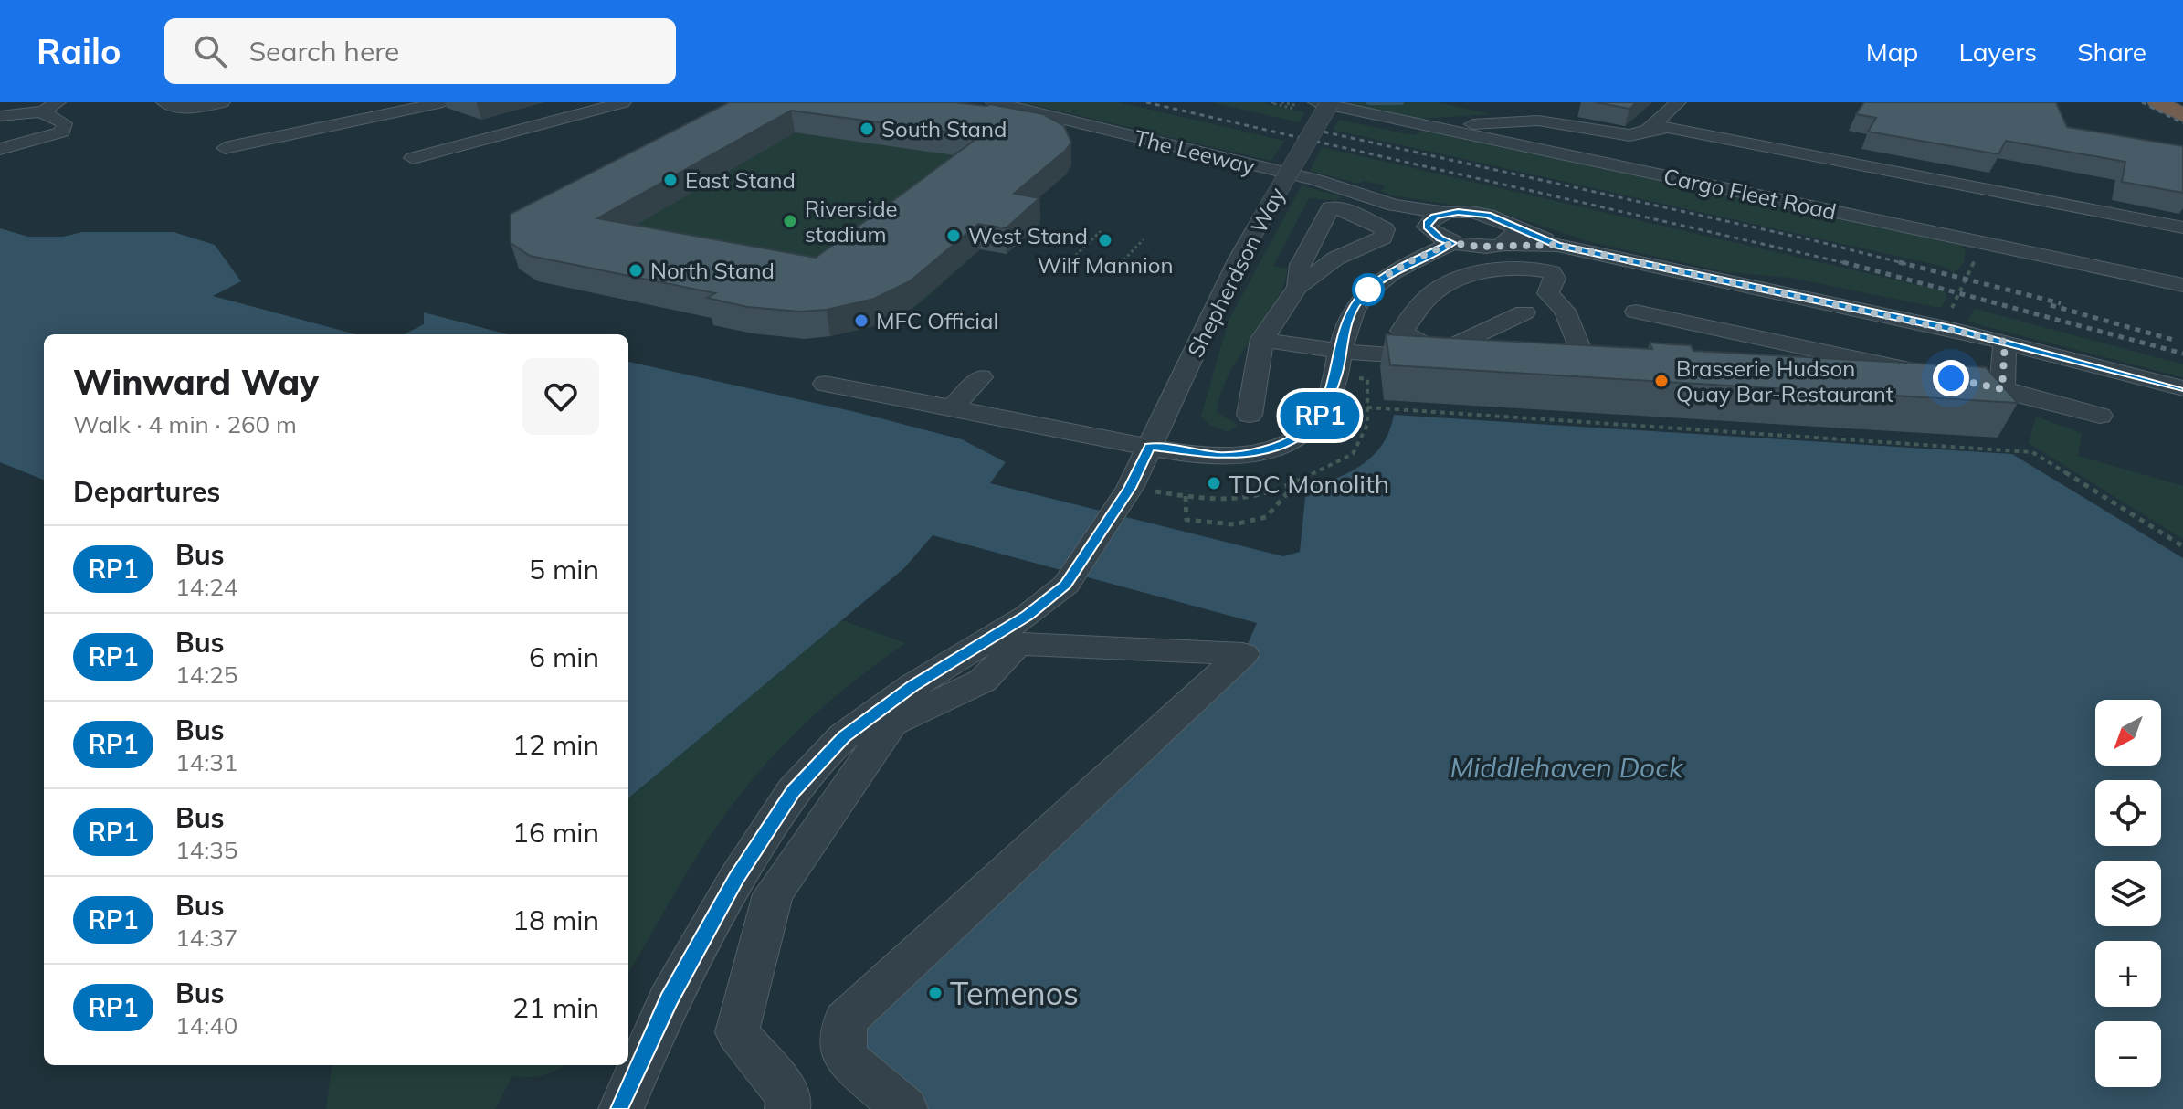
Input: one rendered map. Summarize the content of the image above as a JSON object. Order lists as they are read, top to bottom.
{
  "streets": {
    "street": ["The Leeway", "Cargo Fleet Road", "Shepherdson Way"]
  },
  "water": ["Middlehaven Dock"],
  "places": [
    "South Stand",
    "East Stand",
    "Riverside stadium",
    "West Stand",
    "Wilf Mannion",
    "North Stand",
    "MFC Official",
    "Brasserie Hudson Quay Bar-Restaurant",
    "TDC Monolith",
    "Temenos"
  ],
  "lines": ["bus line RP1"],
  "north": "bottom left",
  "page": {
    "header": "Railo",
    "search": "Search here",
    "nav": ["Map", "Layers", "Share"],
    "on_map": "RP1",
    "heading": [
      ["Winward Way", "Walk · 4 min · 260 m"],
      "Departures"
    ],
    "list": [
      {
        "mark": "RP1",
        "name": "Bus",
        "note": "14:24",
        "value": "5 min"
      },
      {
        "mark": "RP1",
        "name": "Bus",
        "note": "14:25",
        "value": "6 min"
      },
      {
        "mark": "RP1",
        "name": "Bus",
        "note": "14:31",
        "value": "12 min"
      },
      {
        "mark": "RP1",
        "name": "Bus",
        "note": "14:35",
        "value": "16 min"
      },
      {
        "mark": "RP1",
        "name": "Bus",
        "note": "14:37",
        "value": "18 min"
      },
      {
        "mark": "RP1",
        "name": "Bus",
        "note": "14:40",
        "value": "21 min"
      }
    ],
    "map_buttons": ["+", "−"]
  }
}
